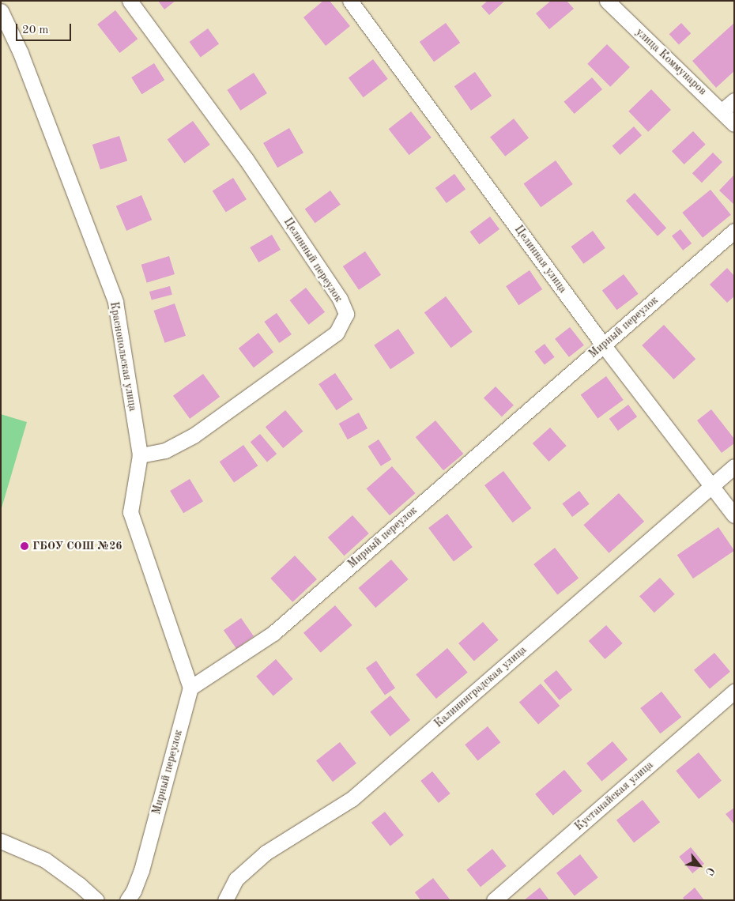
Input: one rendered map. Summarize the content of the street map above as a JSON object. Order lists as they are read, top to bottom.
{
  "streets": {
    "street": [
      "улица Коммунаров",
      "Целинная улица",
      "Целинный переулок",
      "Мирный переулок",
      "Краснопольская улица",
      "Калининградская улица",
      "Кустанайская улица"
    ]
  },
  "crossings": [
    ["Целинная улица", "Мирный переулок"],
    ["Целинная улица", "Калининградская улица"],
    ["Целинный переулок", "Краснопольская улица"],
    ["Мирный переулок", "Краснопольская улица"]
  ],
  "places": ["ГБОУ СОШ №26"],
  "scale_bar": "20 m",
  "north": "bottom right"
}
